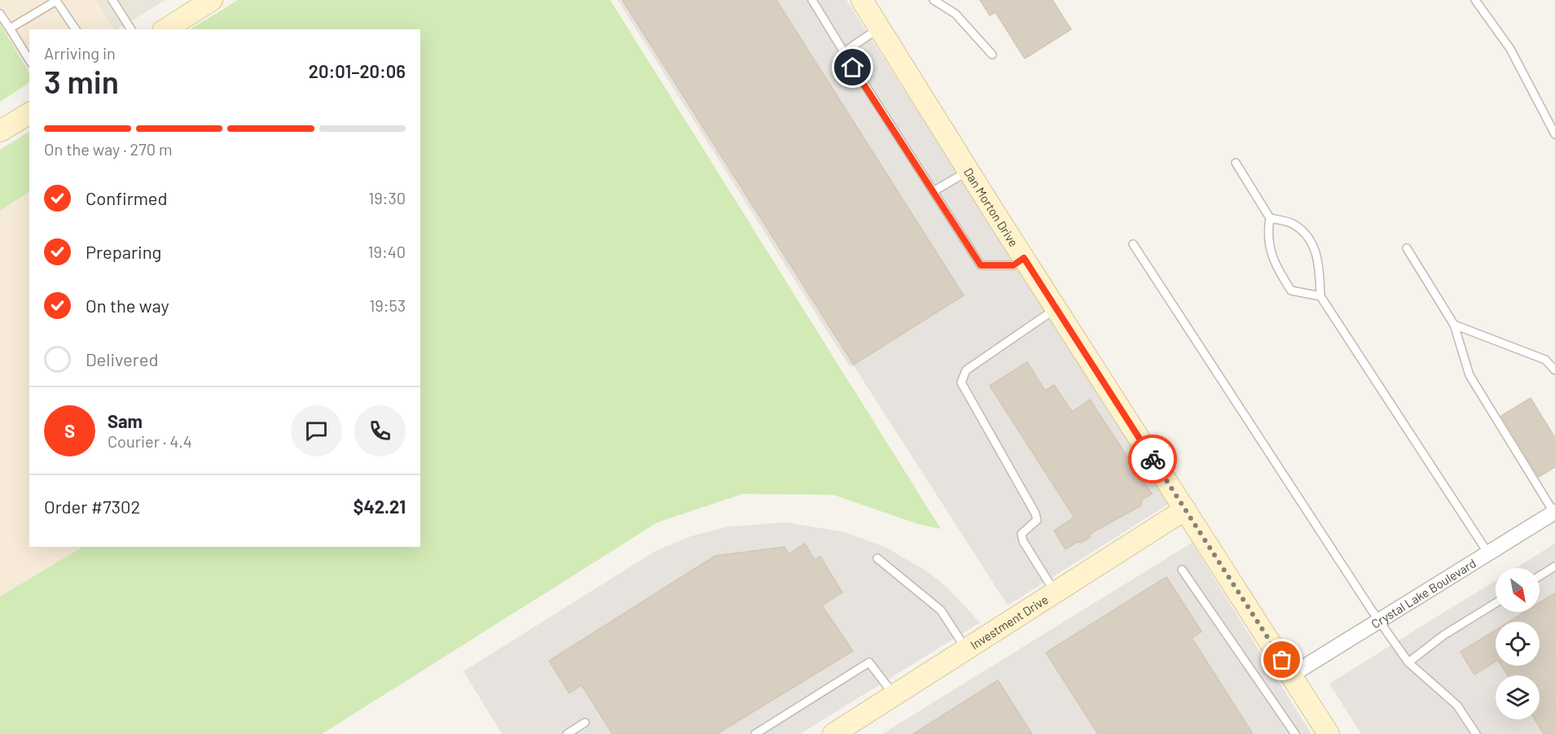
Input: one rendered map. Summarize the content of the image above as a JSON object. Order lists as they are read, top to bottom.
{
  "streets": {
    "street": ["Dan Morton Drive", "Crystal Lake Boulevard", "Investment Drive"]
  },
  "crossings": [
    ["Dan Morton Drive", "Crystal Lake Boulevard"],
    ["Dan Morton Drive", "Investment Drive"]
  ],
  "north": "bottom right",
  "page": {
    "heading": ["3 min", "Arriving in", "20:01–20:06"],
    "panel": [
      "Sam",
      "Courier · 4.4",
      "Order #7302",
      "$42.21"
    ],
    "bar": "On the way · 270 m",
    "list": [
      ["Confirmed", "19:30"],
      ["Preparing", "19:40"],
      ["On the way", "19:53"],
      "Delivered"
    ],
    "round": "S"
  }
}
